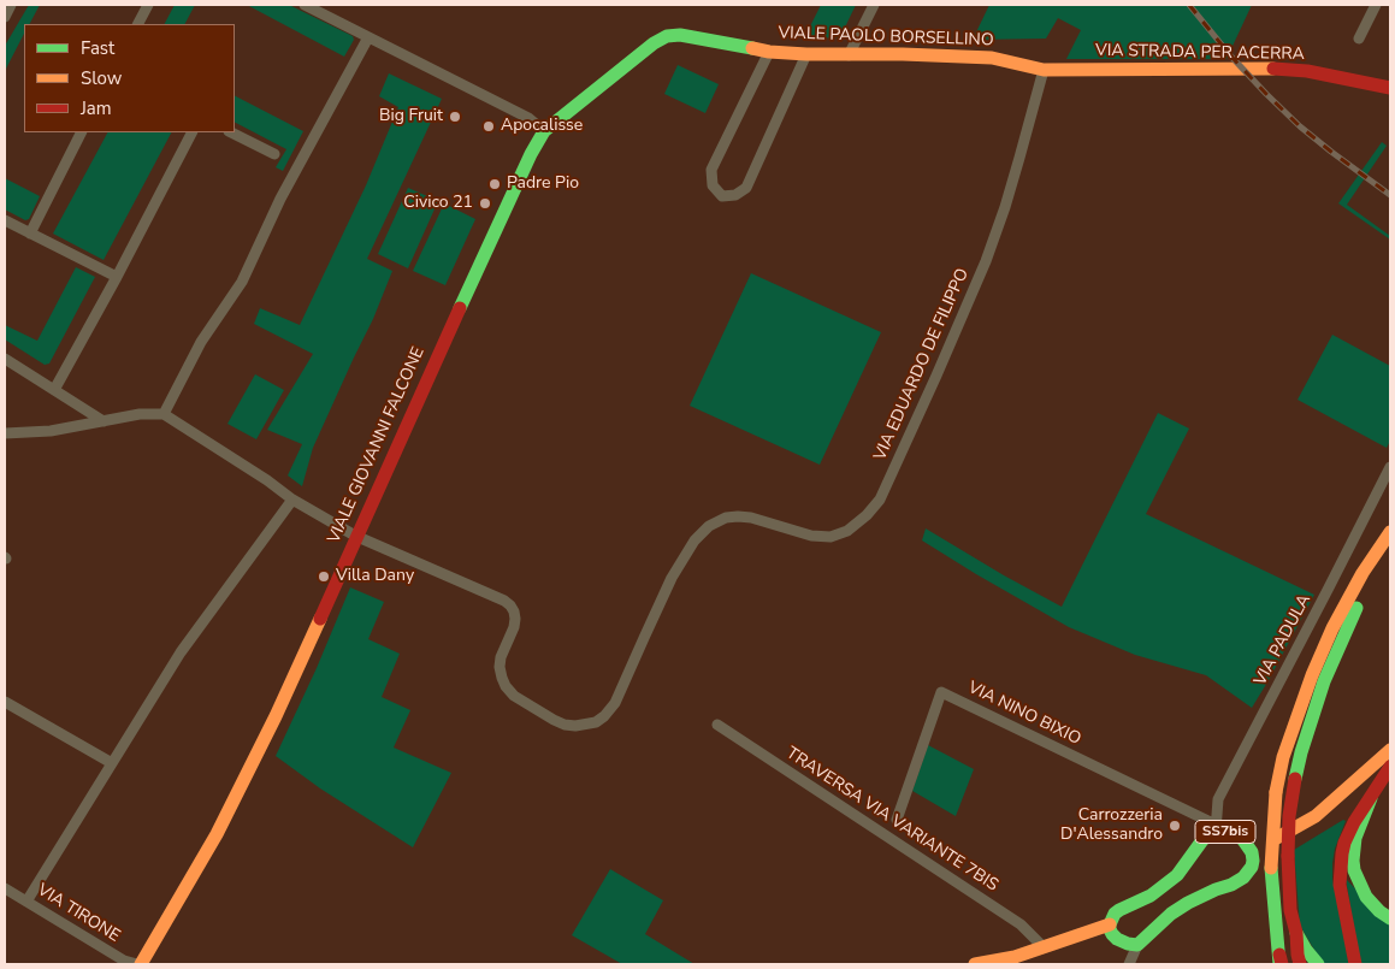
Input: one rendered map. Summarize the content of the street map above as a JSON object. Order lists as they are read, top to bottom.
{
  "streets": {
    "main road": [
      "VIALE PAOLO BORSELLINO",
      "VIA STRADA PER ACERRA",
      "VIALE GIOVANNI FALCONE",
      "SS7bis"
    ],
    "street": [
      "VIA EDUARDO DE FILIPPO",
      "VIA PADULA",
      "VIA NINO BIXIO",
      "TRAVERSA VIA VARIANTE 7BIS",
      "VIA TIRONE"
    ]
  },
  "crossings": [
    ["VIALE PAOLO BORSELLINO", "VIA STRADA PER ACERRA"],
    ["VIALE PAOLO BORSELLINO", "VIA EDUARDO DE FILIPPO"],
    ["VIALE PAOLO BORSELLINO", "VIALE GIOVANNI FALCONE"],
    ["VIA STRADA PER ACERRA", "VIA EDUARDO DE FILIPPO"],
    ["VIA EDUARDO DE FILIPPO", "VIALE GIOVANNI FALCONE"],
    ["VIALE GIOVANNI FALCONE", "VIA TIRONE"],
    ["VIA PADULA", "VIA NINO BIXIO"],
    ["VIA PADULA", "SS7bis"],
    ["VIA NINO BIXIO", "SS7bis"],
    ["TRAVERSA VIA VARIANTE 7BIS", "SS7bis"]
  ],
  "places": [
    "Big Fruit",
    "Apocalisse",
    "Padre Pio",
    "Civico 21",
    "Villa Dany",
    "Carrozzeria D'Alessandro"
  ],
  "legend": ["Fast", "Slow", "Jam"]
}
